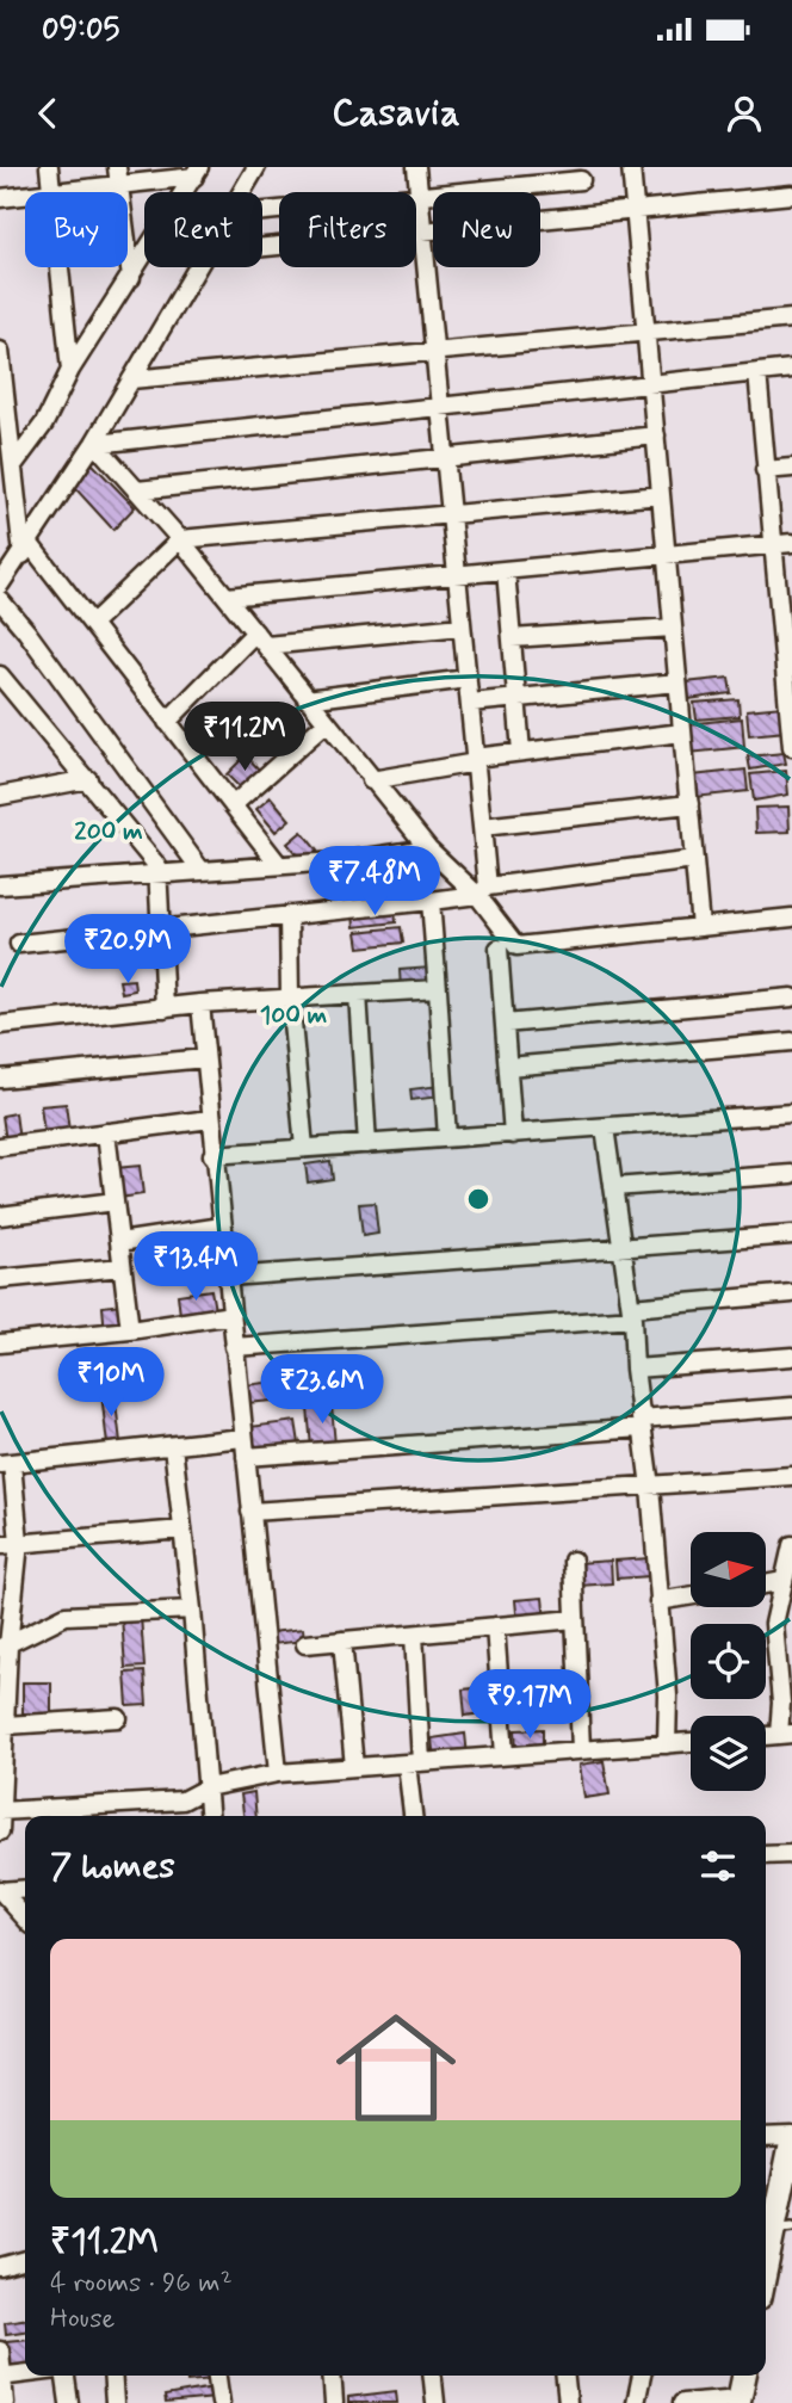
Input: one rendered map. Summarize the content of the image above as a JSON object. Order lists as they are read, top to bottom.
{
  "north": "right",
  "page": {
    "status": "09:05",
    "header": "Casavia",
    "chip": [
      "Buy",
      "Rent",
      "Filters",
      "New"
    ],
    "price": [
      "₹11.2M",
      "₹7.48M",
      "₹20.9M",
      "₹13.4M",
      "₹10M",
      "₹23.6M",
      "₹9.17M"
    ],
    "heading": "7 homes",
    "list": [
      {
        "name": "₹11.2M",
        "note": "4 rooms · 96 m² · House"
      }
    ]
  },
  "rings": ["200 m", "100 m"]
}
